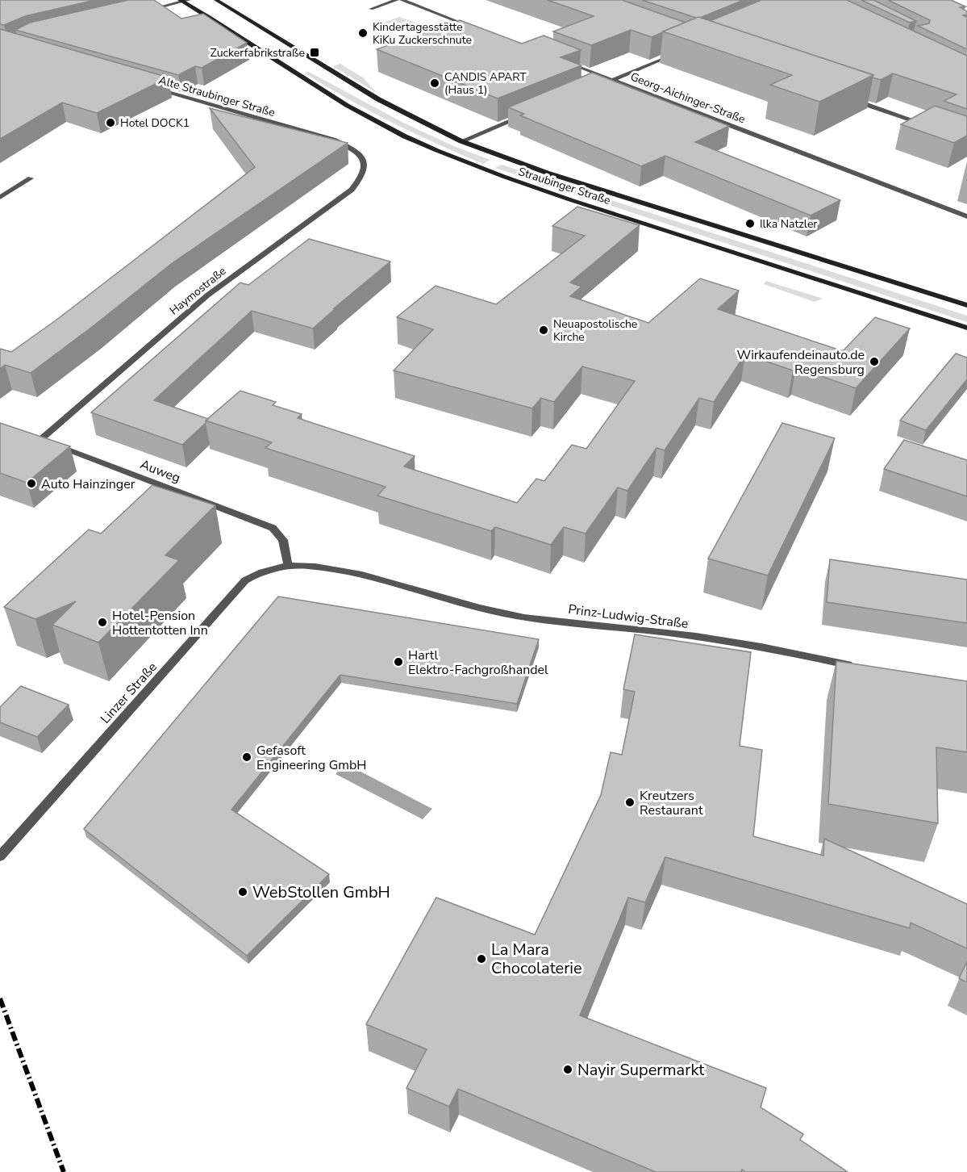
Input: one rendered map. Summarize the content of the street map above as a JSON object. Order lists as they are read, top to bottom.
{
  "streets": {
    "main road": ["Straubinger Straße"],
    "street": [
      "Alte Straubinger Straße",
      "Georg-Aichinger-Straße",
      "Haymostraße",
      "Auweg",
      "Prinz-Ludwig-Straße",
      "Linzer Straße"
    ]
  },
  "crossings": [
    ["Alte Straubinger Straße", "Haymostraße"],
    ["Haymostraße", "Auweg"],
    ["Auweg", "Prinz-Ludwig-Straße"],
    ["Auweg", "Linzer Straße"],
    ["Prinz-Ludwig-Straße", "Linzer Straße"]
  ],
  "places": {
    "other": [
      "Kindertagesstätte KiKu Zuckerschnute",
      "CANDIS APART (Haus 1)",
      "Hotel DOCK1",
      "Ilka Natzler",
      "Neuapostolische Kirche",
      "Wirkaufendeinauto.de Regensburg",
      "Auto Hainzinger",
      "Hotel-Pension Hottentotten Inn",
      "Hartl Elektro-Fachgroßhandel",
      "Gefasoft Engineering GmbH",
      "Kreutzers Restaurant",
      "WebStollen GmbH",
      "La Mara Chocolaterie",
      "Nayir Supermarkt"
    ],
    "transit": ["Zuckerfabrikstraße"]
  }
}
